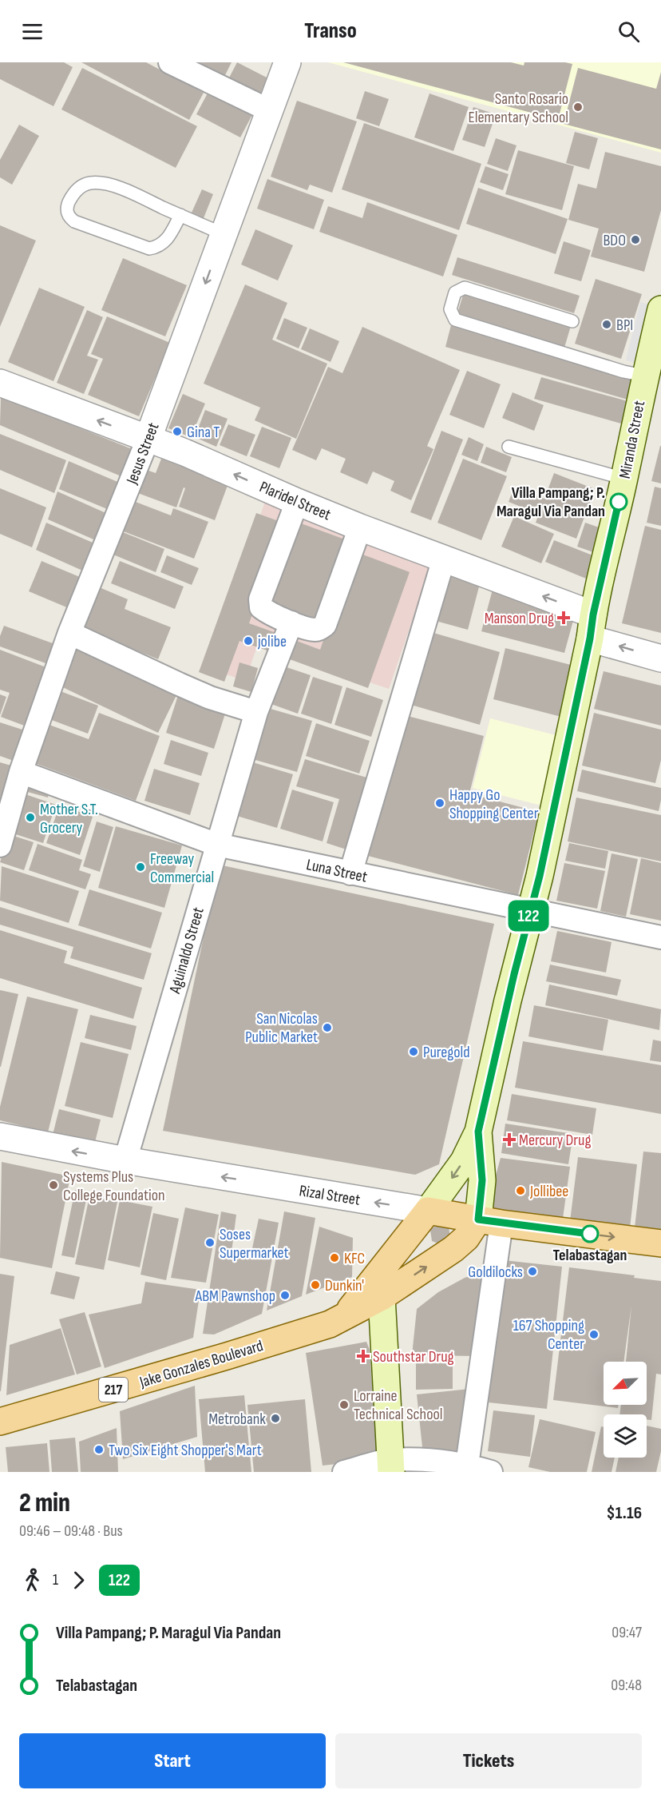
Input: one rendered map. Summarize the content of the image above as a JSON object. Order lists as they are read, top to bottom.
{
  "streets": {
    "main road": [
      "Miranda Street",
      "Rizal Street",
      "Jake Gonzales Boulevard",
      "217"
    ],
    "street": [
      "Jesus Street",
      "Plaridel Street",
      "Luna Street",
      "Aguinaldo Street"
    ]
  },
  "crossings": [
    ["Miranda Street", "Plaridel Street"],
    ["Miranda Street", "Luna Street"],
    ["Miranda Street", "Rizal Street"],
    ["Miranda Street", "Jake Gonzales Boulevard"],
    ["Jesus Street", "Plaridel Street"],
    ["Jesus Street", "Luna Street"],
    ["Luna Street", "Aguinaldo Street"],
    ["Aguinaldo Street", "Rizal Street"],
    ["Rizal Street", "Jake Gonzales Boulevard"]
  ],
  "one_way": ["Plaridel Street"],
  "places": {
    "other": [
      "Santo Rosario Elementary School",
      "BDO",
      "BPI",
      "Gina T",
      "Villa Pampang; P. Maragul Via Pandan",
      "jolibe",
      "Happy Go Shopping Center",
      "Mother S.T. Grocery",
      "Freeway Commercial",
      "San Nicolas Public Market",
      "Puregold",
      "Systems Plus College Foundation",
      "Jollibee",
      "Telabastagan",
      "Soses Supermarket",
      "KFC",
      "Goldilocks",
      "Dunkin'",
      "ABM Pawnshop",
      "167 Shopping Center",
      "Lorraine Technical School",
      "Metrobank",
      "Two Six Eight Shopper's Mart"
    ],
    "health": ["Manson Drug", "Mercury Drug", "Southstar Drug"]
  },
  "lines": ["bus line 122"],
  "north": "bottom left",
  "page": {
    "header": "Transo",
    "on_map": "122",
    "heading": ["2 min", "09:46 – 09:48 · Bus", "$1.16"],
    "legs": ["1", "122"],
    "list": [
      {
        "name": "Villa Pampang; P. Maragul Via Pandan",
        "value": "09:47"
      },
      {
        "name": "Telabastagan",
        "value": "09:48"
      }
    ],
    "buttons": ["Start", "Tickets"]
  }
}
